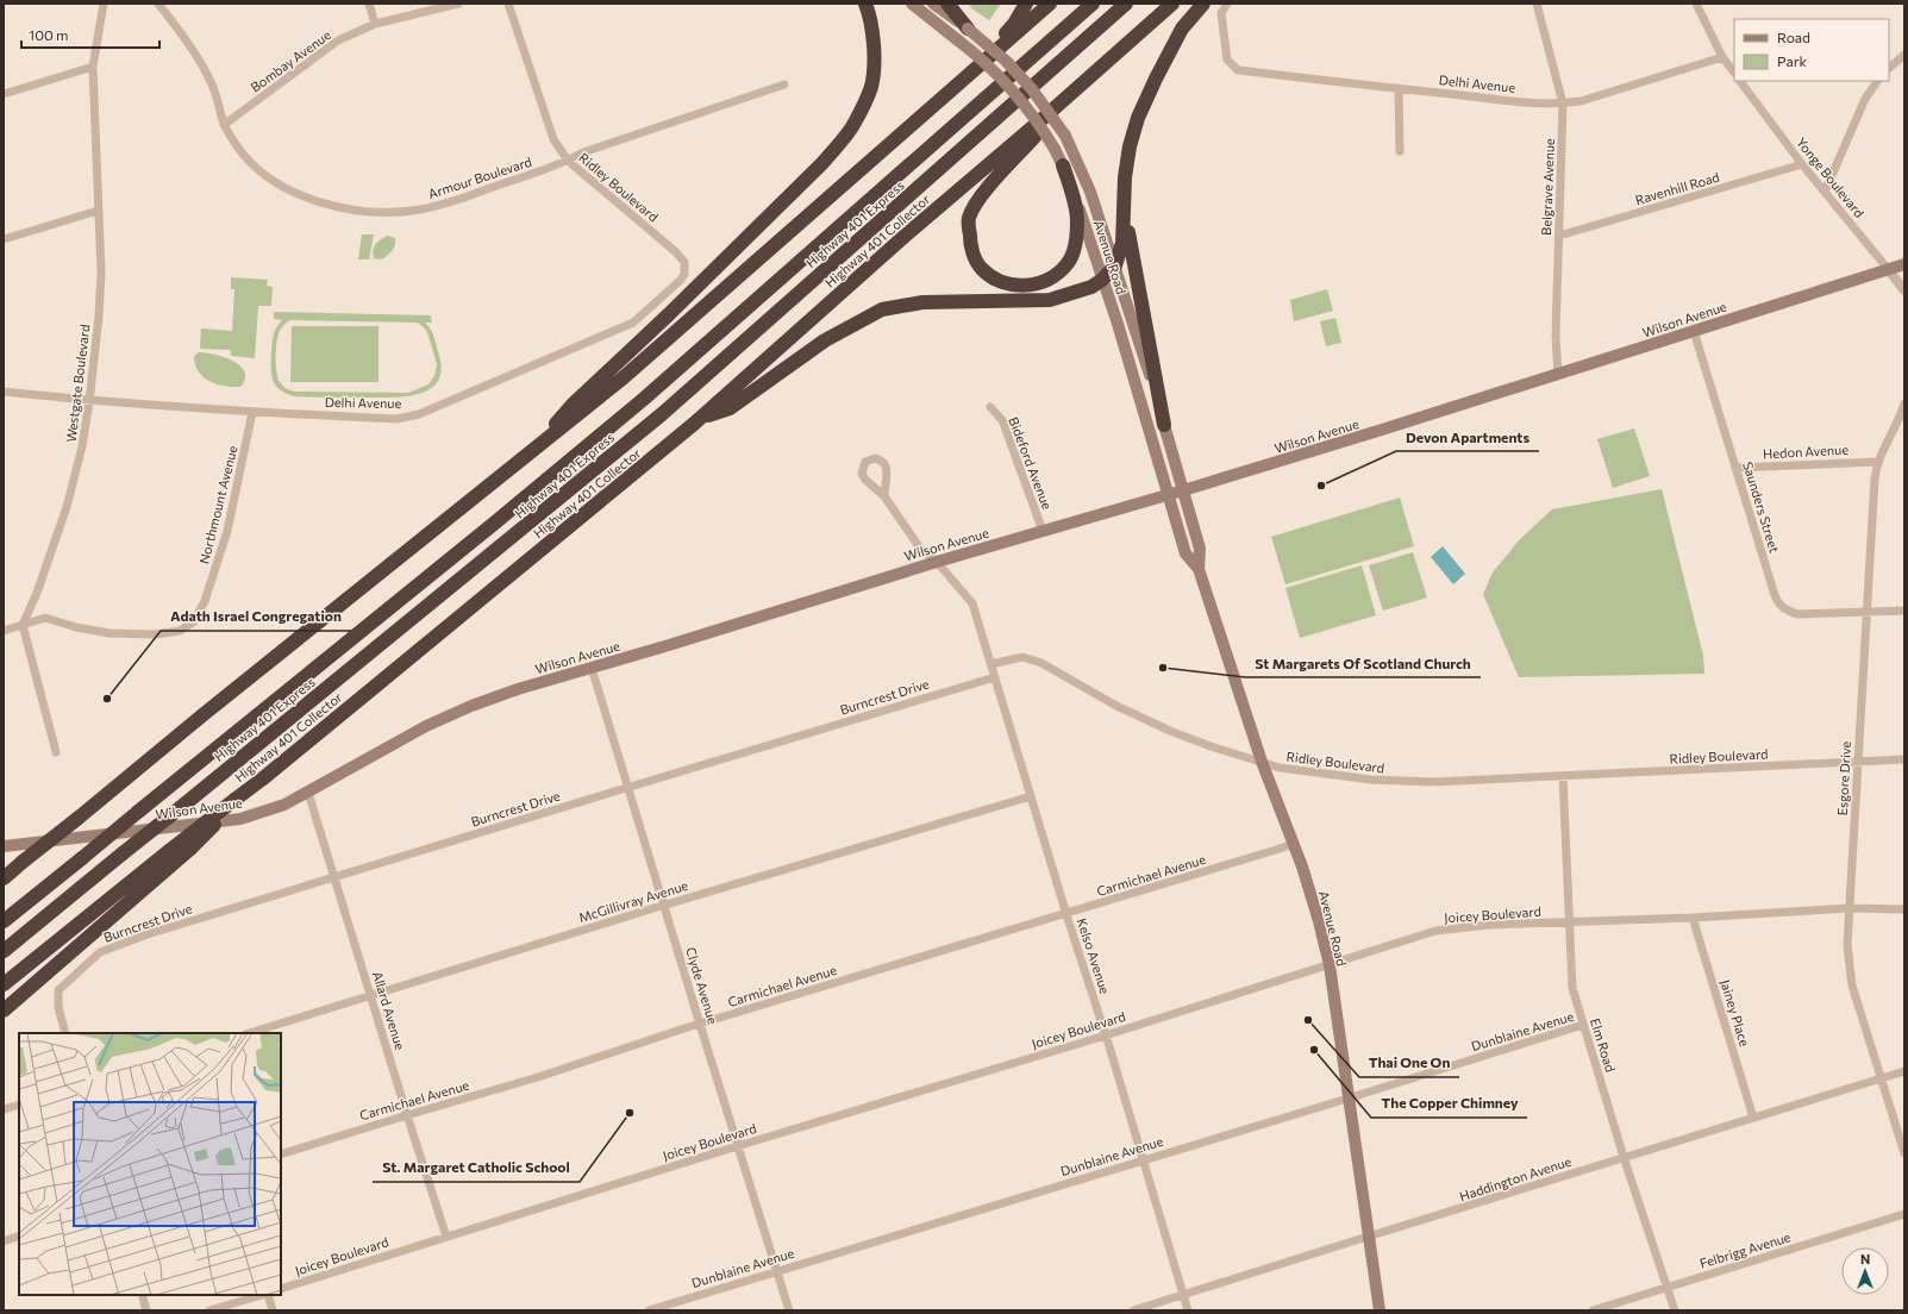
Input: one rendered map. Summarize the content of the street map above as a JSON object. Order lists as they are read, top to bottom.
{
  "streets": {
    "highway": ["Highway 401 Express", "Highway 401 Collector"],
    "main road": ["Avenue Road", "Wilson Avenue"],
    "street": [
      "Bombay Avenue",
      "Delhi Avenue",
      "Armour Boulevard",
      "Yonge Boulevard",
      "Ridley Boulevard",
      "Belgrave Avenue",
      "Ravenhill Road",
      "Westgate Boulevard",
      "Hedon Avenue",
      "Bideford Avenue",
      "Northmount Avenue",
      "Saunders Street",
      "Burncrest Drive",
      "Esgore Drive",
      "Carmichael Avenue",
      "McGillivray Avenue",
      "Joicey Boulevard",
      "Kelso Avenue",
      "Clyde Avenue",
      "Allard Avenue",
      "Jainey Place",
      "Dunblaine Avenue",
      "Elm Road",
      "Haddington Avenue",
      "Felbrigg Avenue"
    ]
  },
  "crossings": [
    ["Bombay Avenue", "Armour Boulevard"],
    ["Delhi Avenue", "Ridley Boulevard"],
    ["Delhi Avenue", "Belgrave Avenue"],
    ["Delhi Avenue", "Westgate Boulevard"],
    ["Delhi Avenue", "Northmount Avenue"],
    ["Armour Boulevard", "Ridley Boulevard"],
    ["Yonge Boulevard", "Ravenhill Road"],
    ["Yonge Boulevard", "Wilson Avenue"],
    ["Ridley Boulevard", "Avenue Road"],
    ["Ridley Boulevard", "Esgore Drive"],
    ["Ridley Boulevard", "Kelso Avenue"],
    ["Ridley Boulevard", "Elm Road"],
    ["Belgrave Avenue", "Ravenhill Road"],
    ["Belgrave Avenue", "Wilson Avenue"],
    ["Avenue Road", "Wilson Avenue"],
    ["Avenue Road", "Carmichael Avenue"],
    ["Avenue Road", "Joicey Boulevard"],
    ["Avenue Road", "Dunblaine Avenue"],
    ["Avenue Road", "Haddington Avenue"],
    ["Wilson Avenue", "Bideford Avenue"],
    ["Wilson Avenue", "Saunders Street"],
    ["Wilson Avenue", "Clyde Avenue"],
    ["Wilson Avenue", "Allard Avenue"],
    ["Westgate Boulevard", "Northmount Avenue"],
    ["Hedon Avenue", "Saunders Street"],
    ["Hedon Avenue", "Esgore Drive"],
    ["Saunders Street", "Esgore Drive"],
    ["Burncrest Drive", "Kelso Avenue"],
    ["Burncrest Drive", "Clyde Avenue"],
    ["Burncrest Drive", "Allard Avenue"],
    ["Esgore Drive", "Joicey Boulevard"],
    ["Esgore Drive", "Haddington Avenue"],
    ["Carmichael Avenue", "Kelso Avenue"],
    ["Carmichael Avenue", "Clyde Avenue"],
    ["Carmichael Avenue", "Allard Avenue"],
    ["McGillivray Avenue", "Kelso Avenue"],
    ["McGillivray Avenue", "Clyde Avenue"],
    ["McGillivray Avenue", "Allard Avenue"],
    ["Joicey Boulevard", "Kelso Avenue"],
    ["Joicey Boulevard", "Clyde Avenue"],
    ["Joicey Boulevard", "Allard Avenue"],
    ["Joicey Boulevard", "Jainey Place"],
    ["Joicey Boulevard", "Elm Road"],
    ["Kelso Avenue", "Dunblaine Avenue"],
    ["Kelso Avenue", "Haddington Avenue"],
    ["Clyde Avenue", "Dunblaine Avenue"],
    ["Jainey Place", "Haddington Avenue"],
    ["Dunblaine Avenue", "Elm Road"],
    ["Elm Road", "Haddington Avenue"],
    ["Elm Road", "Felbrigg Avenue"]
  ],
  "places": [
    "Devon Apartments",
    "St Margarets Of Scotland Church",
    "Adath Israel Congregation",
    "Thai One On",
    "The Copper Chimney",
    "St. Margaret Catholic School"
  ],
  "legend": ["Road", "Park"],
  "scale_bar": "100 m",
  "north": "top"
}
